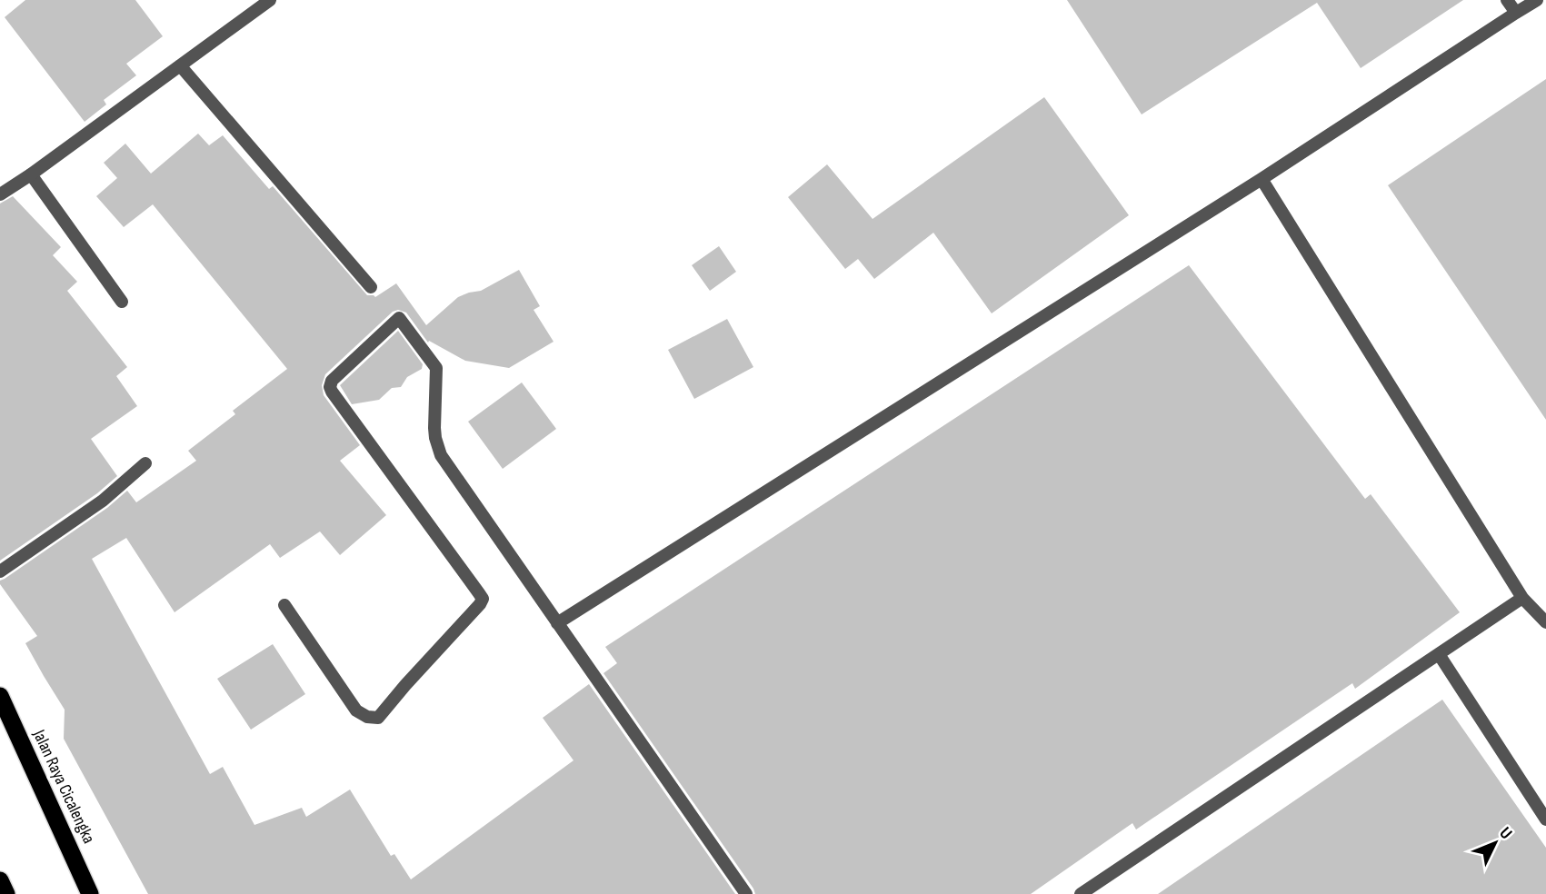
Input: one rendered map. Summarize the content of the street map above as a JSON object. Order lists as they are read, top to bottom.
{
  "streets": {
    "highway": ["Jalan Raya Cicalengka"]
  },
  "north": "top right"
}
